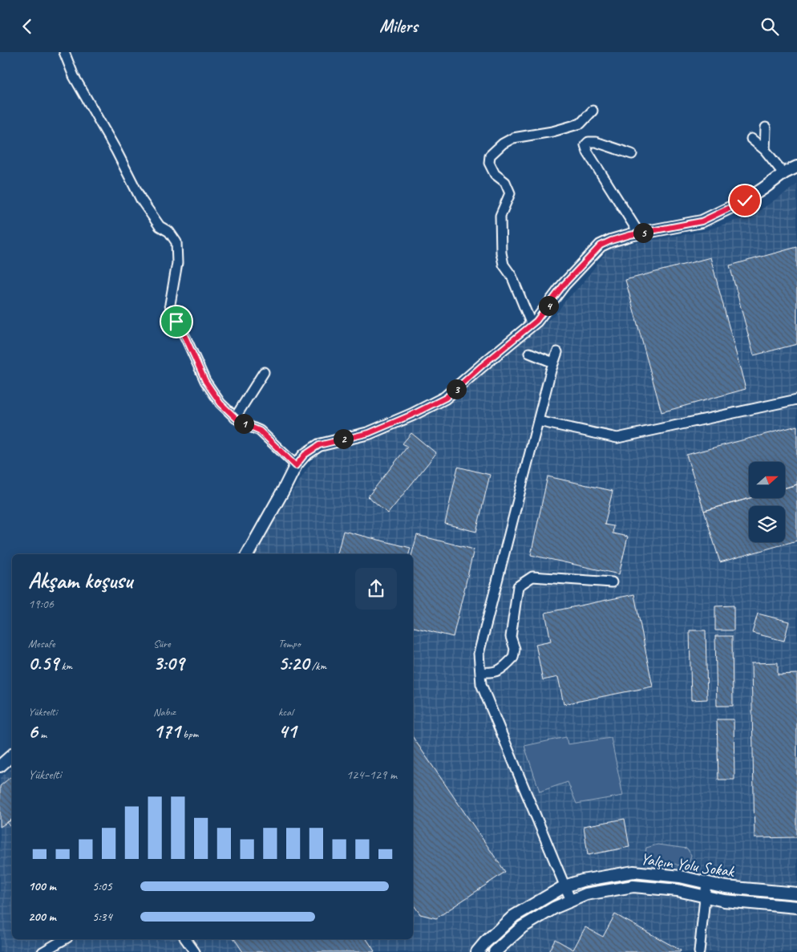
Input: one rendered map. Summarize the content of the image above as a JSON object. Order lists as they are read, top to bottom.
{
  "streets": {
    "street": ["Yalçın Yolu Sokak"]
  },
  "north": "right",
  "page": {
    "header": "Milers",
    "pins": [
      "5",
      "4",
      "3",
      "1",
      "2"
    ],
    "heading": ["Akşam koşusu", "19:06"],
    "stats": [
      ["Mesafe", "0.59 km"],
      ["Süre", "3:09"],
      ["Tempo", "5:20 /km"],
      ["Yükselti", "6 m"],
      ["Nabız", "171 bpm"],
      ["kcal", "41"]
    ],
    "chart": ["Yükselti", "124–129 m"],
    "list": [
      {
        "name": "100 m",
        "note": "5:05"
      },
      {
        "name": "200 m",
        "note": "5:34"
      }
    ]
  }
}
